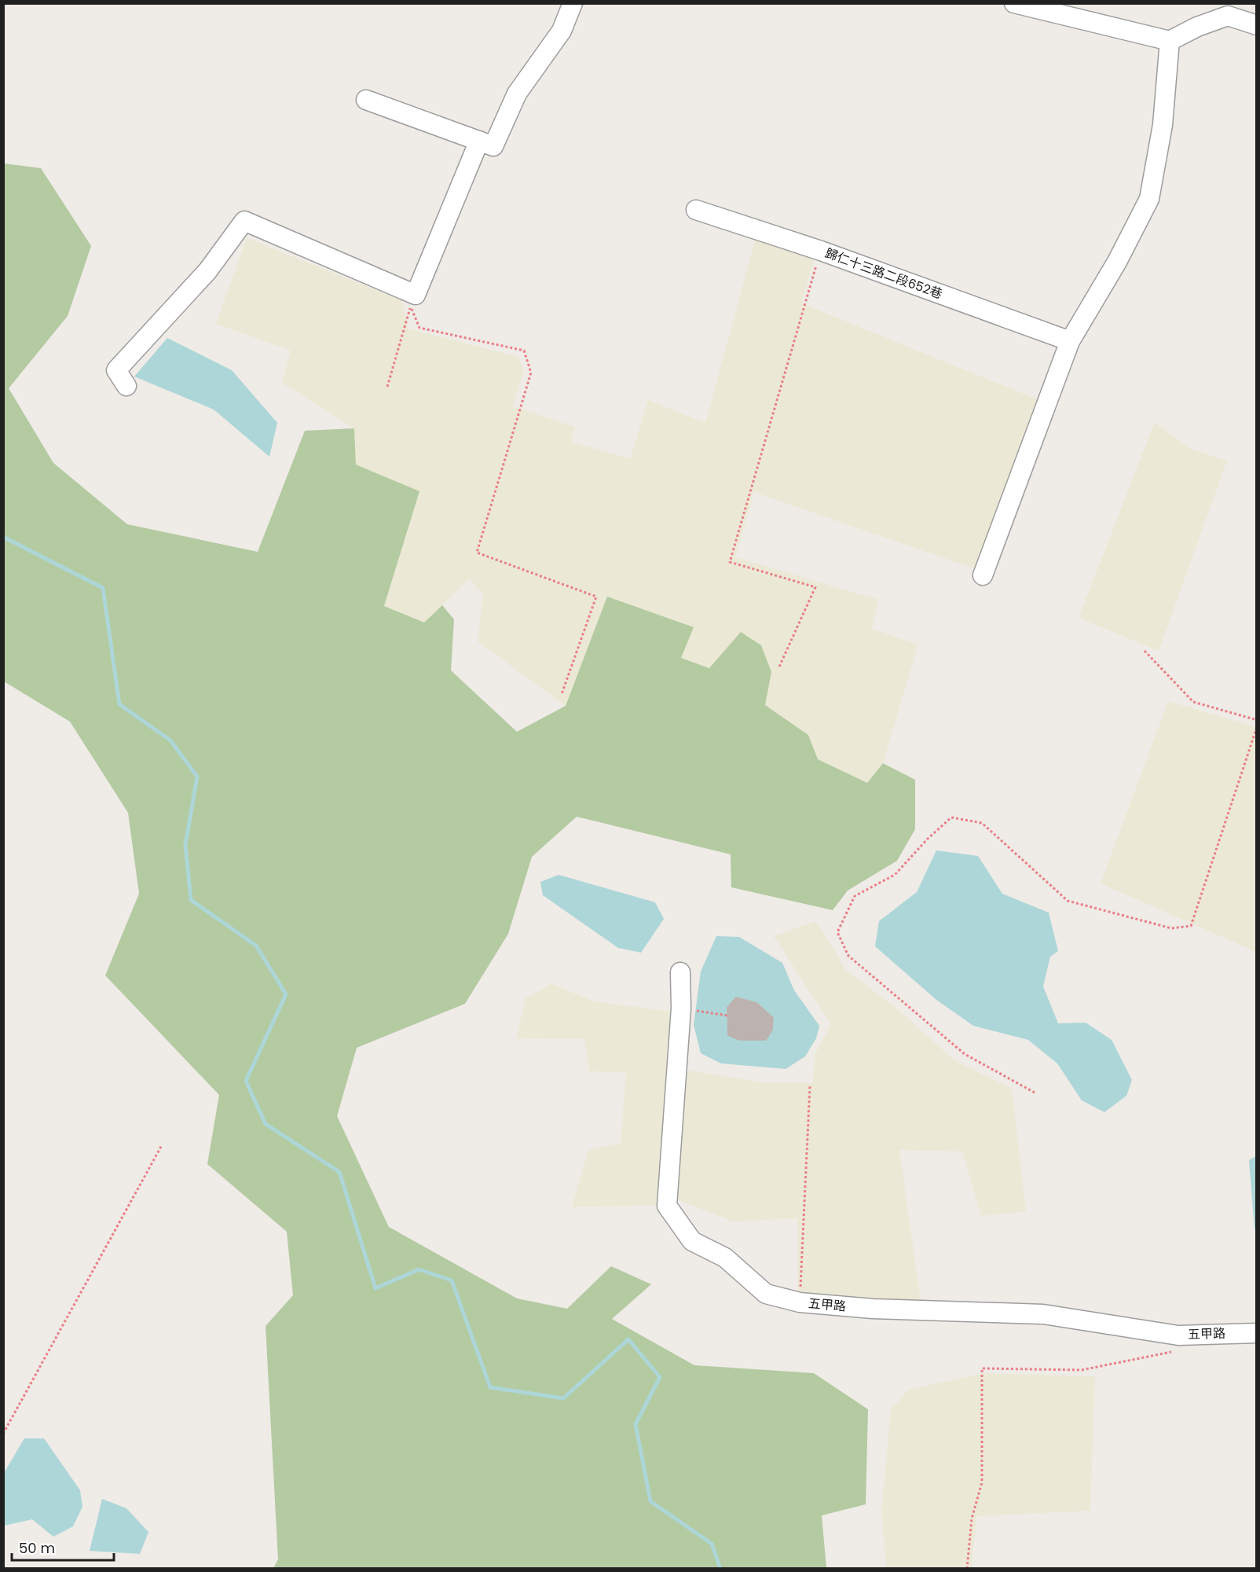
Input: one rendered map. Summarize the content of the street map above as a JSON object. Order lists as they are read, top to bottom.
{
  "streets": {
    "street": ["歸仁十三路二段652巷", "五甲路"]
  },
  "scale_bar": "50 m"
}
